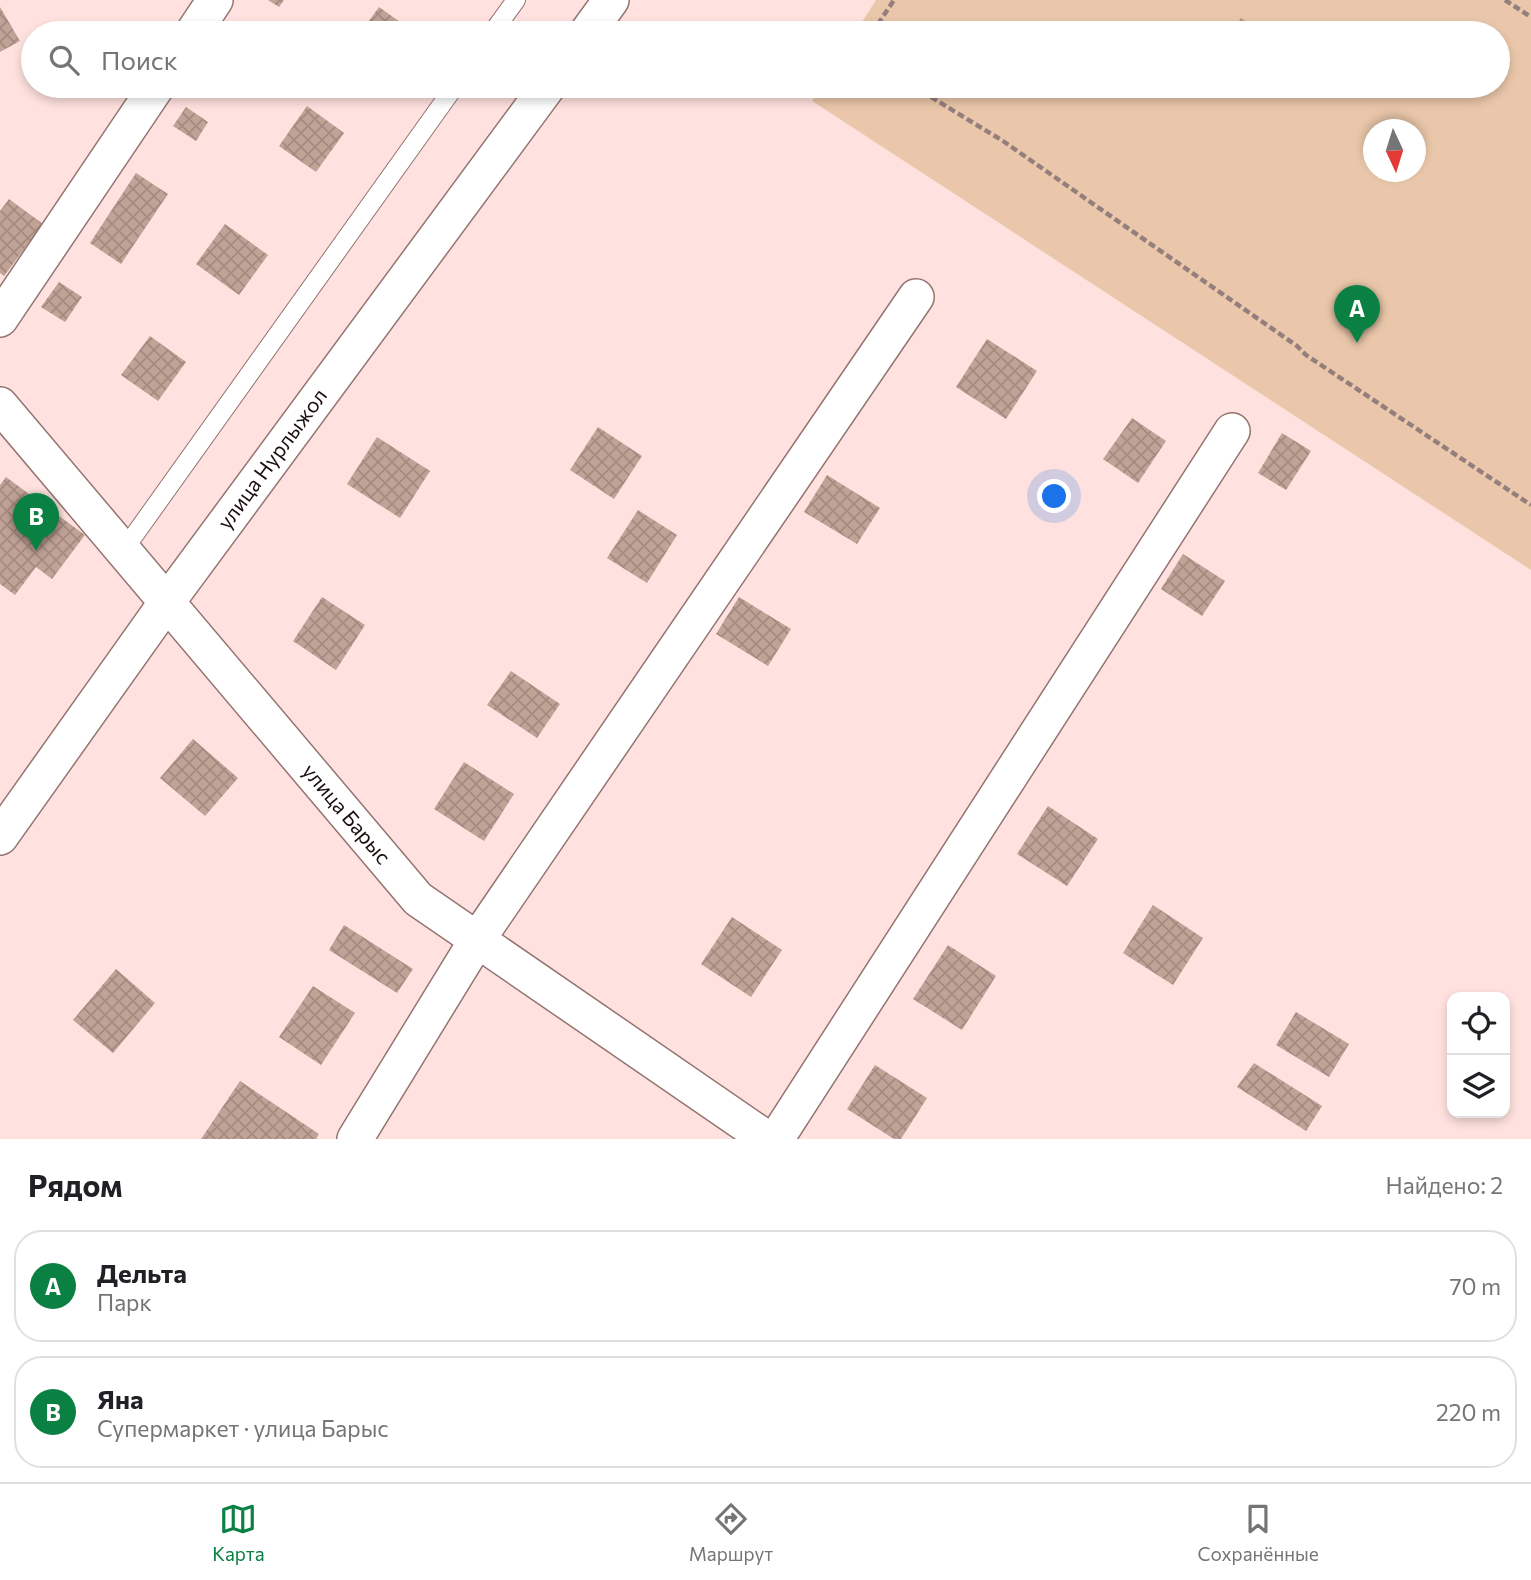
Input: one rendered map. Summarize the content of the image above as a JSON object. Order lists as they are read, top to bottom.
{
  "streets": {
    "street": ["улица Нурлыжол", "улица Барыс"]
  },
  "crossings": [
    ["улица Нурлыжол", "улица Барыс"]
  ],
  "north": "bottom",
  "page": {
    "search": "Поиск",
    "pins": ["A", "B"],
    "heading": ["Рядом", "Найдено: 2"],
    "list": [
      {
        "mark": "A",
        "name": "Дельта",
        "note": "Парк",
        "value": "70 m"
      },
      {
        "mark": "B",
        "name": "Яна",
        "note": "Супермаркет · улица Барыс",
        "value": "220 m"
      }
    ],
    "nav": ["Карта", "Маршрут", "Сохранённые"]
  }
}
